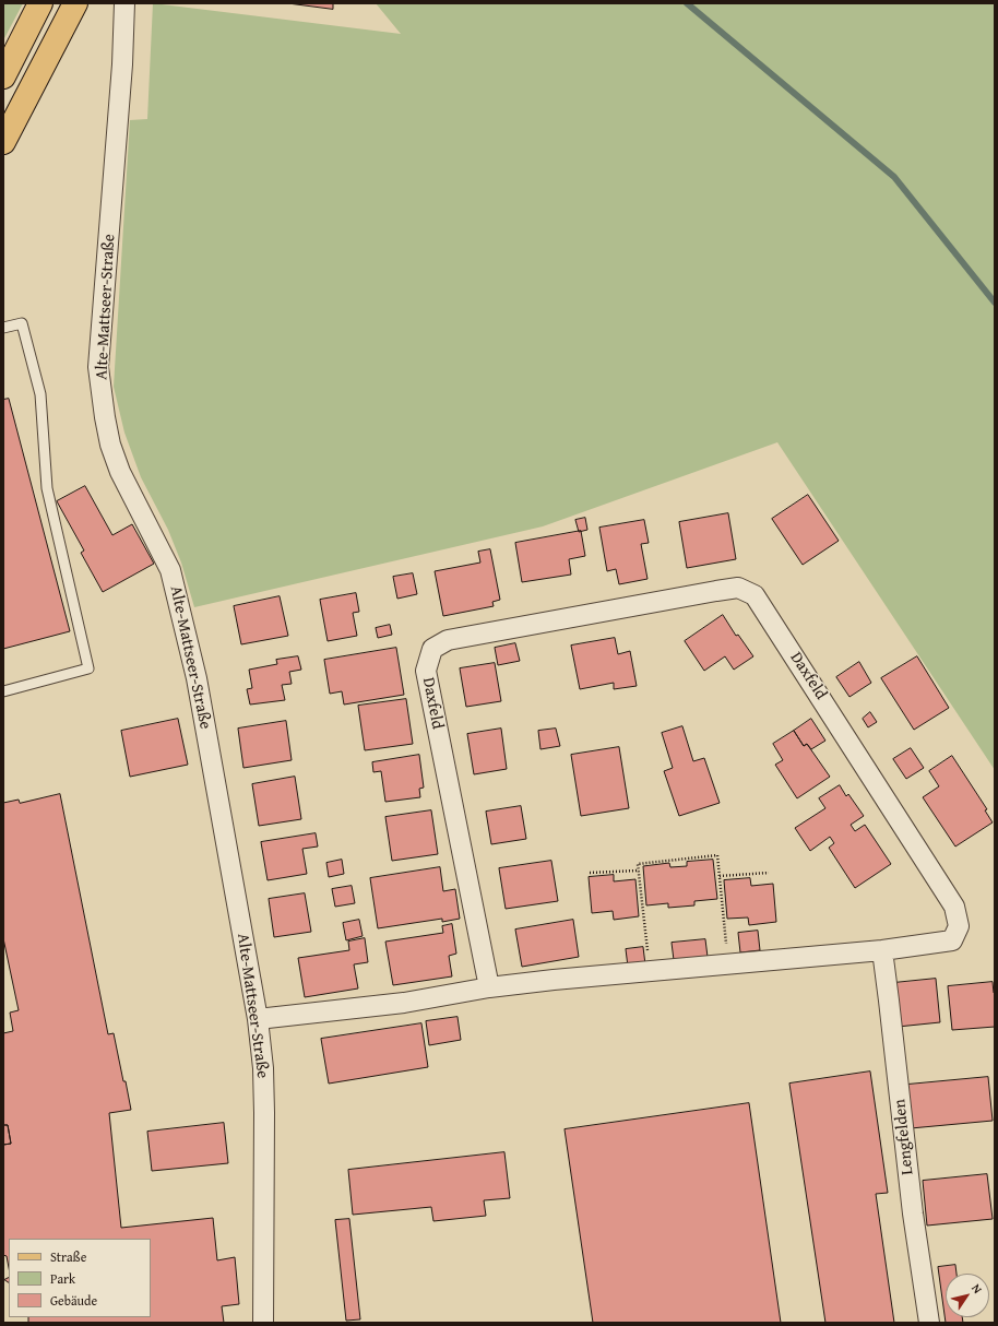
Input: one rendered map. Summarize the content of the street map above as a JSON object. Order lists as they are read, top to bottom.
{
  "streets": {
    "street": ["Alte-Mattseer-Straße", "Daxfeld", "Lengfelden"]
  },
  "crossings": [
    ["Alte-Mattseer-Straße", "Daxfeld"],
    ["Daxfeld", "Lengfelden"]
  ],
  "legend": ["Straße", "Park", "Gebäude"],
  "north": "top right"
}
